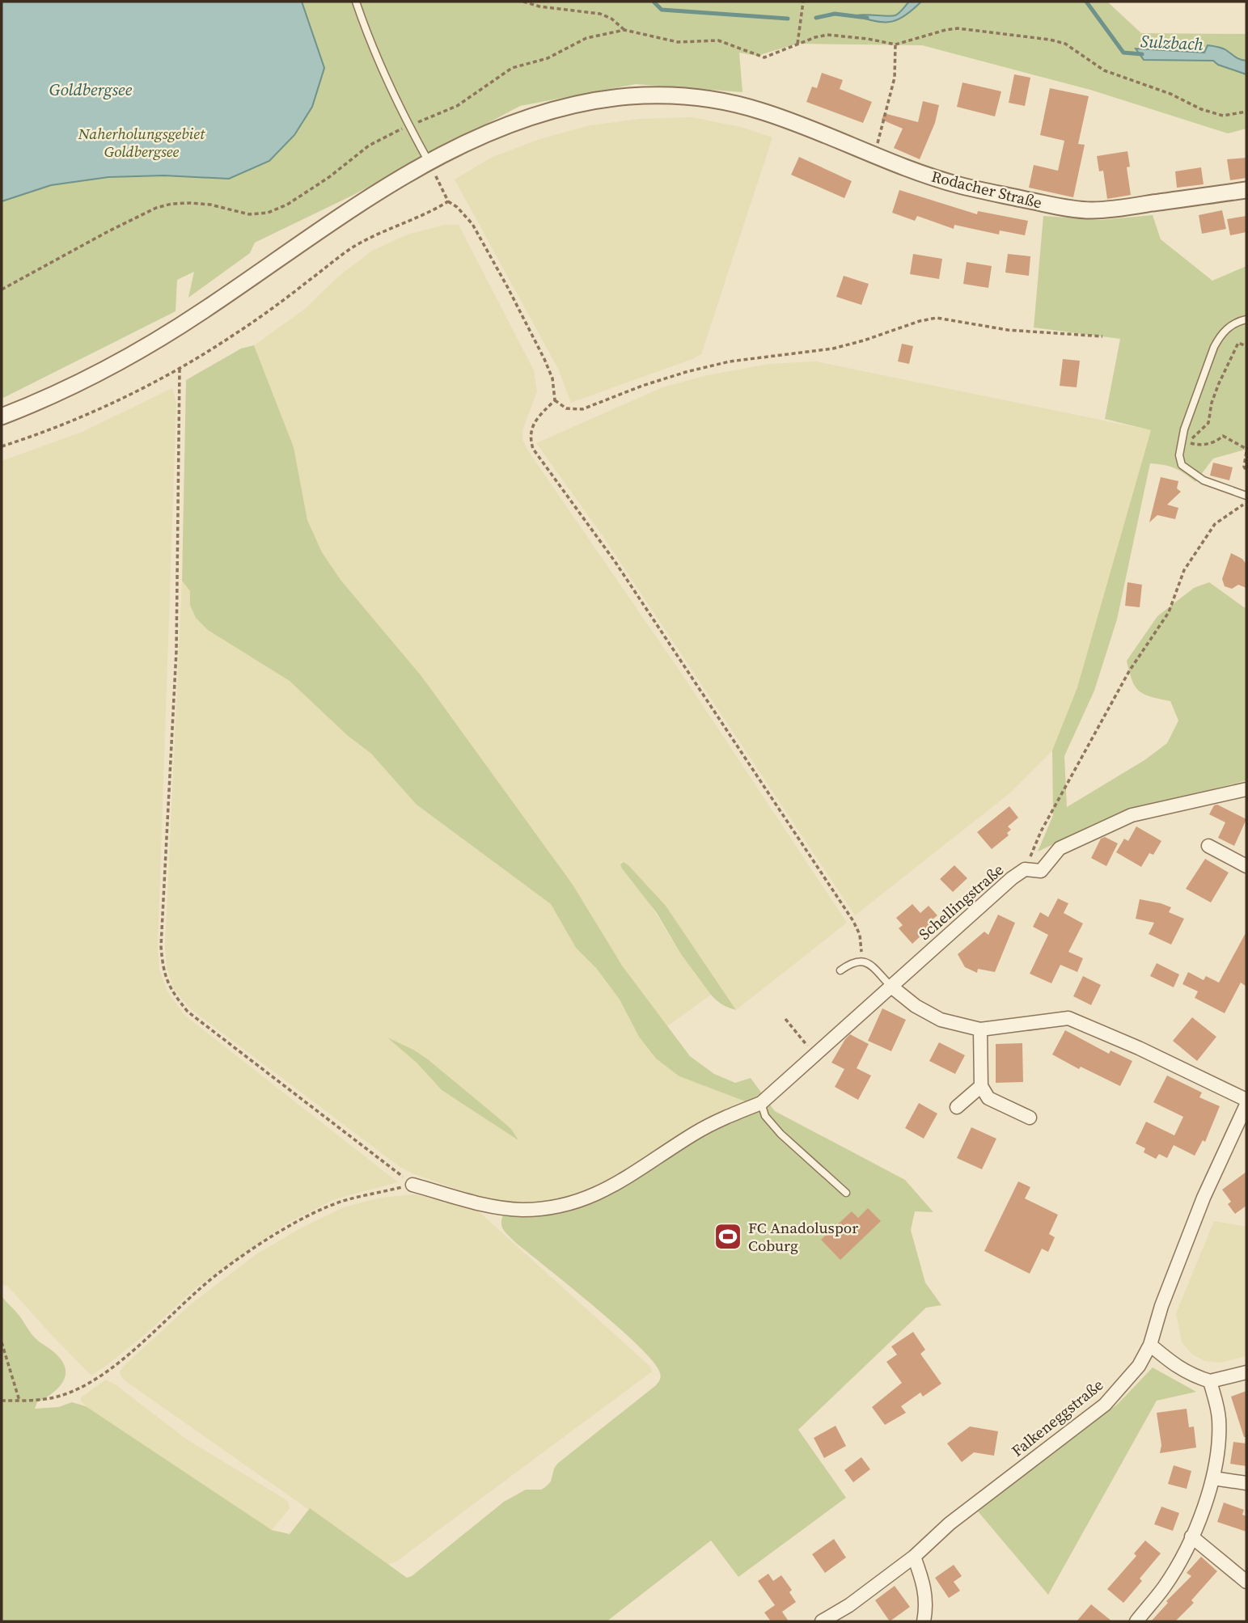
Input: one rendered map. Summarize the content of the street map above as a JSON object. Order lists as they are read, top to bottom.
{
  "streets": {
    "street": ["Rodacher Straße", "Schellingstraße", "Falkeneggstraße"]
  },
  "water": ["Sulzbach", "Goldbergsee"],
  "parks": ["Naherholungsgebiet Goldbergsee"],
  "places": {
    "sports": ["FC Anadoluspor Coburg"]
  }
}
